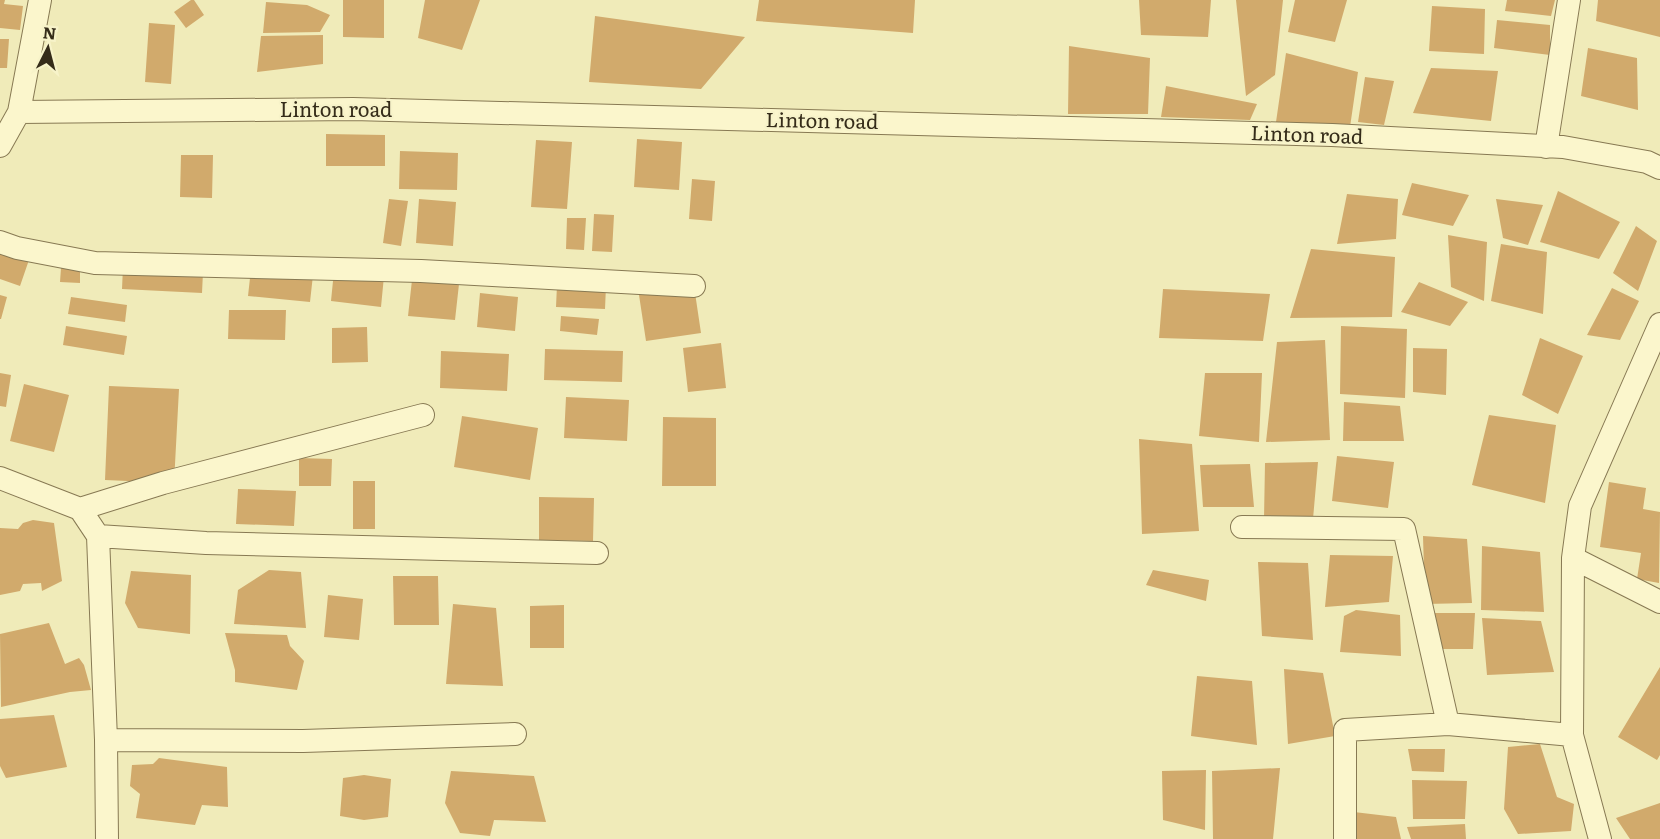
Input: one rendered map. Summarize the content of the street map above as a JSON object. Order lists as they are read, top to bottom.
{
  "streets": {
    "street": ["Linton road"]
  },
  "north": "top"
}
